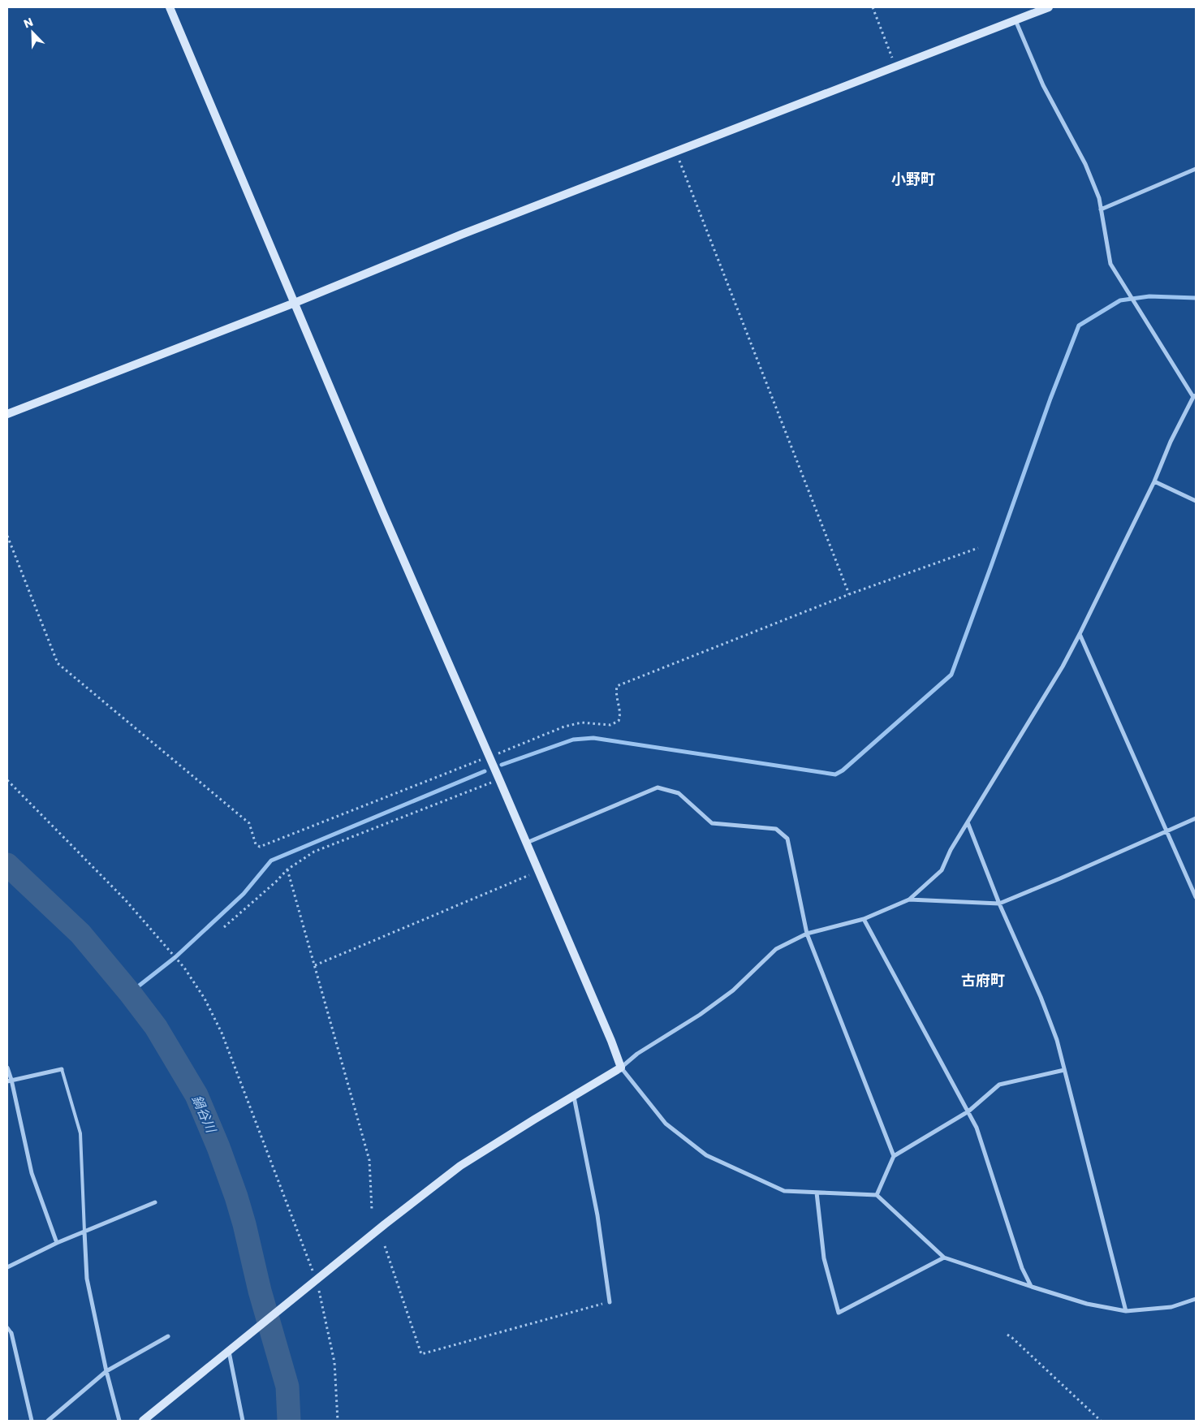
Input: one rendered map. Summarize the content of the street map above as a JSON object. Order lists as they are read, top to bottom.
{
  "districts": ["小野町", "古府町"],
  "water": ["鍋谷川"],
  "north": "top left"
}
